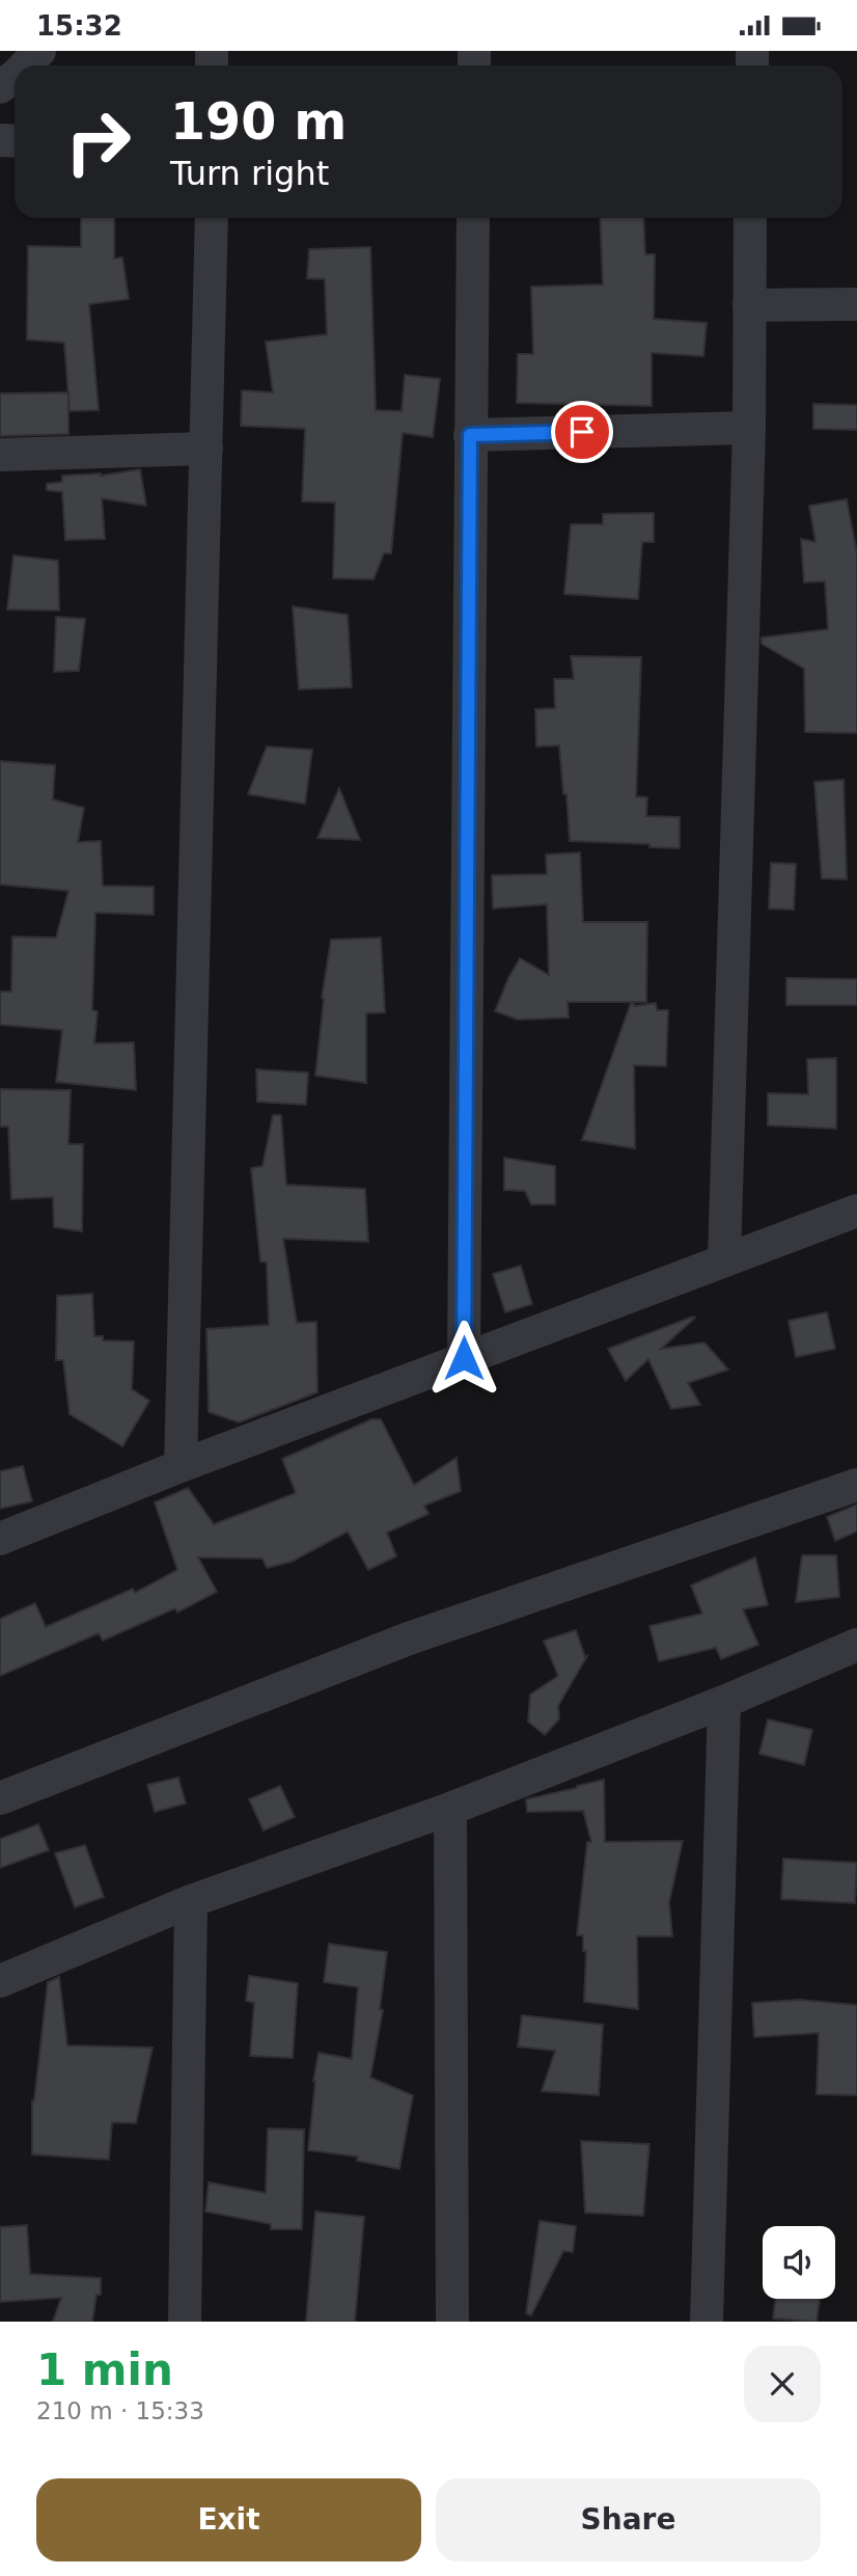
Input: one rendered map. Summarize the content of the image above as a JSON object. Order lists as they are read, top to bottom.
{
  "page": {
    "status": "15:32",
    "turn": ["190 m", "Turn right"],
    "heading": ["1 min", "210 m · 15:33"],
    "buttons": ["Exit", "Share"]
  }
}
